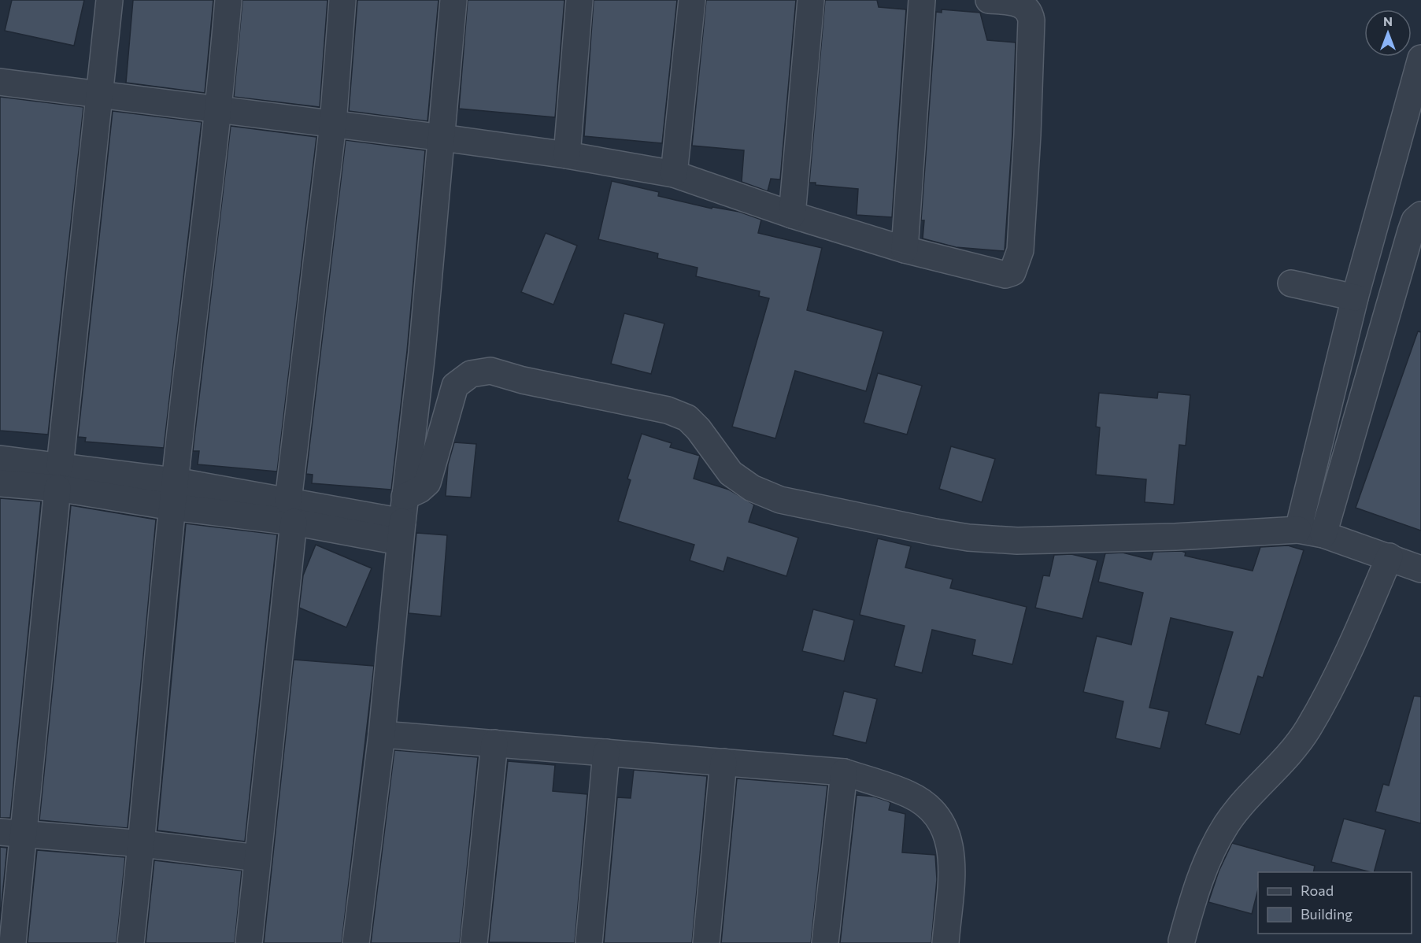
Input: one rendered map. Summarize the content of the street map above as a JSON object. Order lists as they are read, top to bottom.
{
  "legend": ["Road", "Building"],
  "north": "top"
}
